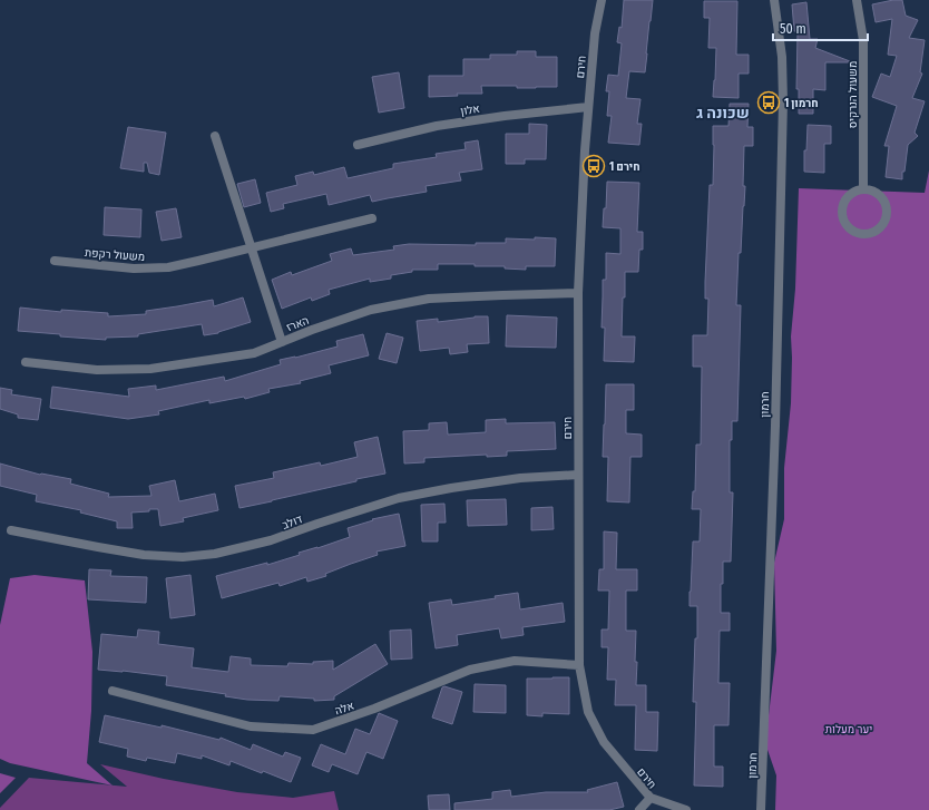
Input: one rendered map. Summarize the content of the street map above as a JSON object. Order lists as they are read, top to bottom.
{
  "streets": {
    "street": [
      "חירם",
      "משעול הנרקיס",
      "אלון",
      "משעול רקפת",
      "הארז",
      "חרמון",
      "דולב",
      "אלה"
    ]
  },
  "crossings": [
    ["חירם", "אלון"],
    ["חירם", "הארז"],
    ["חירם", "דולב"],
    ["חירם", "אלה"]
  ],
  "districts": ["שכונה ג"],
  "parks": ["יער מעלות"],
  "places": {
    "bus stop": ["חרמון 1", "חירם 1"]
  },
  "scale_bar": "50 m"
}
